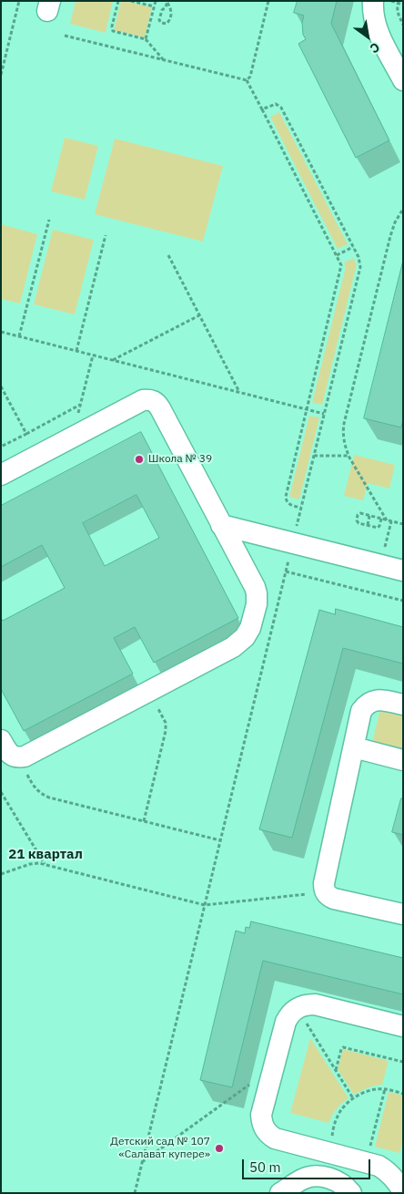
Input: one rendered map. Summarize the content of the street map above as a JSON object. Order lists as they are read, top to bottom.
{
  "districts": ["21 квартал"],
  "places": ["Школа № 39", "Детский сад № 107 «Салават купере»"],
  "scale_bar": "50 m",
  "north": "bottom right"
}
